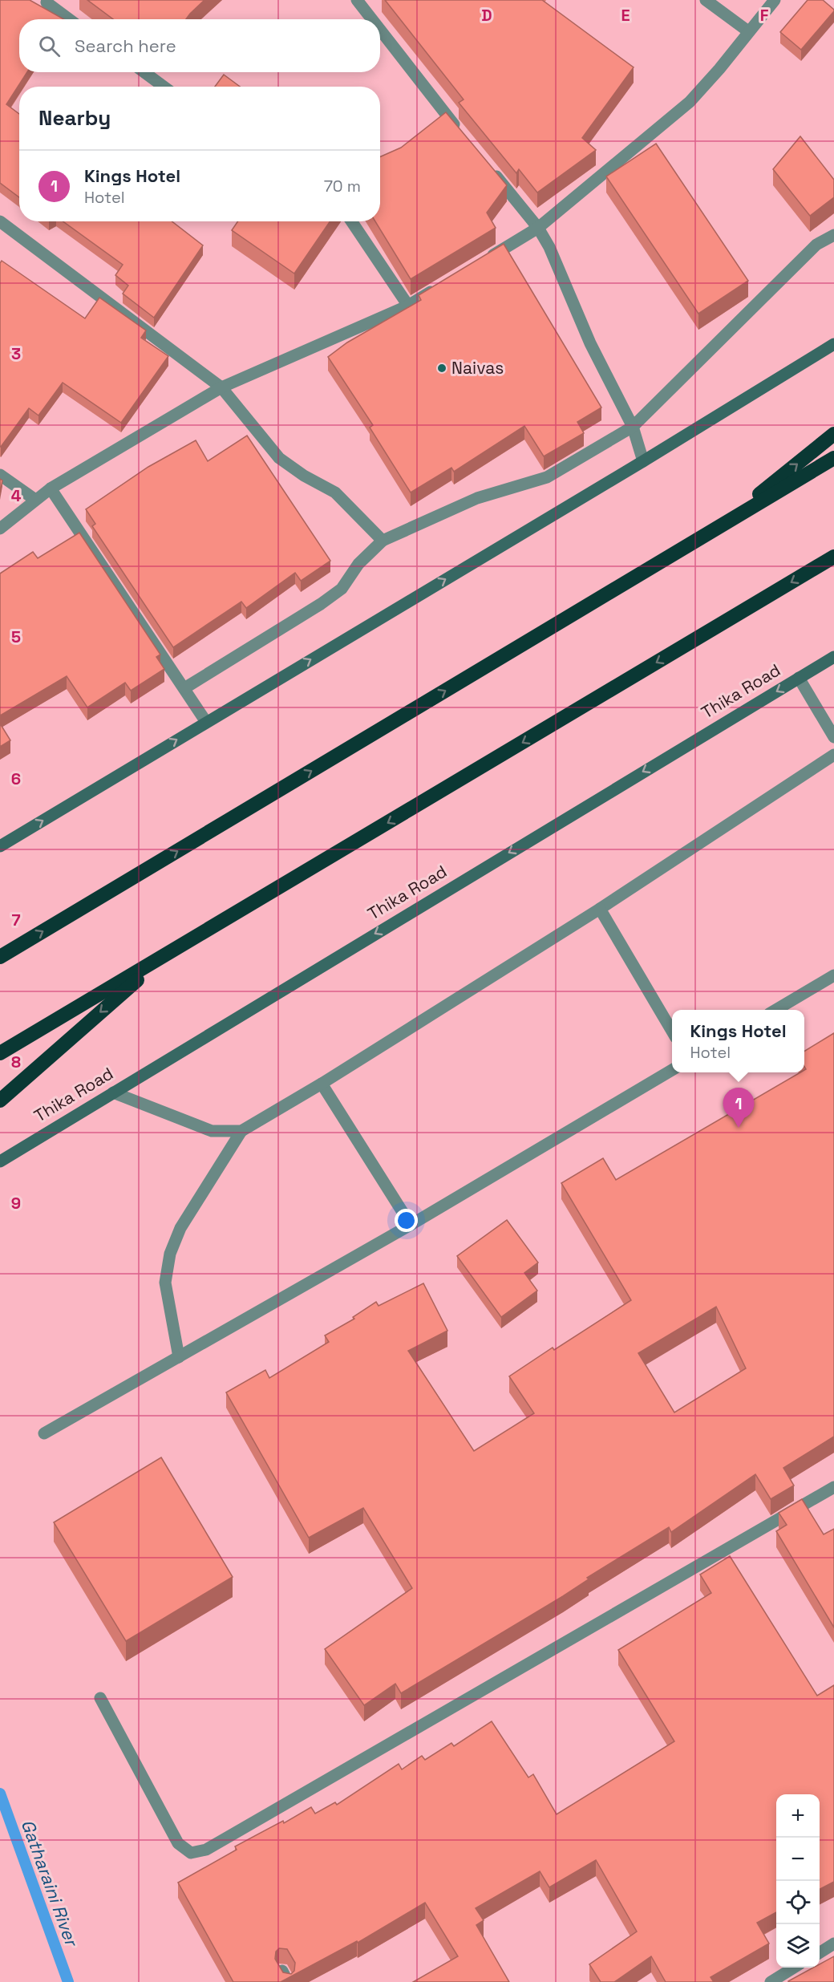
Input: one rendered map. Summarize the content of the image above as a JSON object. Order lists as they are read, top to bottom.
{
  "streets": {
    "main road": ["Thika Road"]
  },
  "one_way": ["Thika Road"],
  "water": ["Gatharaini River"],
  "places": ["Naivas"],
  "page": {
    "search": "Search here",
    "heading": "Nearby",
    "list": [
      {
        "mark": "1",
        "name": "Kings Hotel",
        "note": "Hotel",
        "value": "70 m"
      }
    ],
    "popup": ["Kings Hotel", "Hotel"],
    "pins": "1",
    "map_buttons": ["+", "−"]
  },
  "grid": {
    "columns": ["D", "E", "F"],
    "rows": [
      "3",
      "4",
      "5",
      "6",
      "7",
      "8",
      "9"
    ]
  }
}
